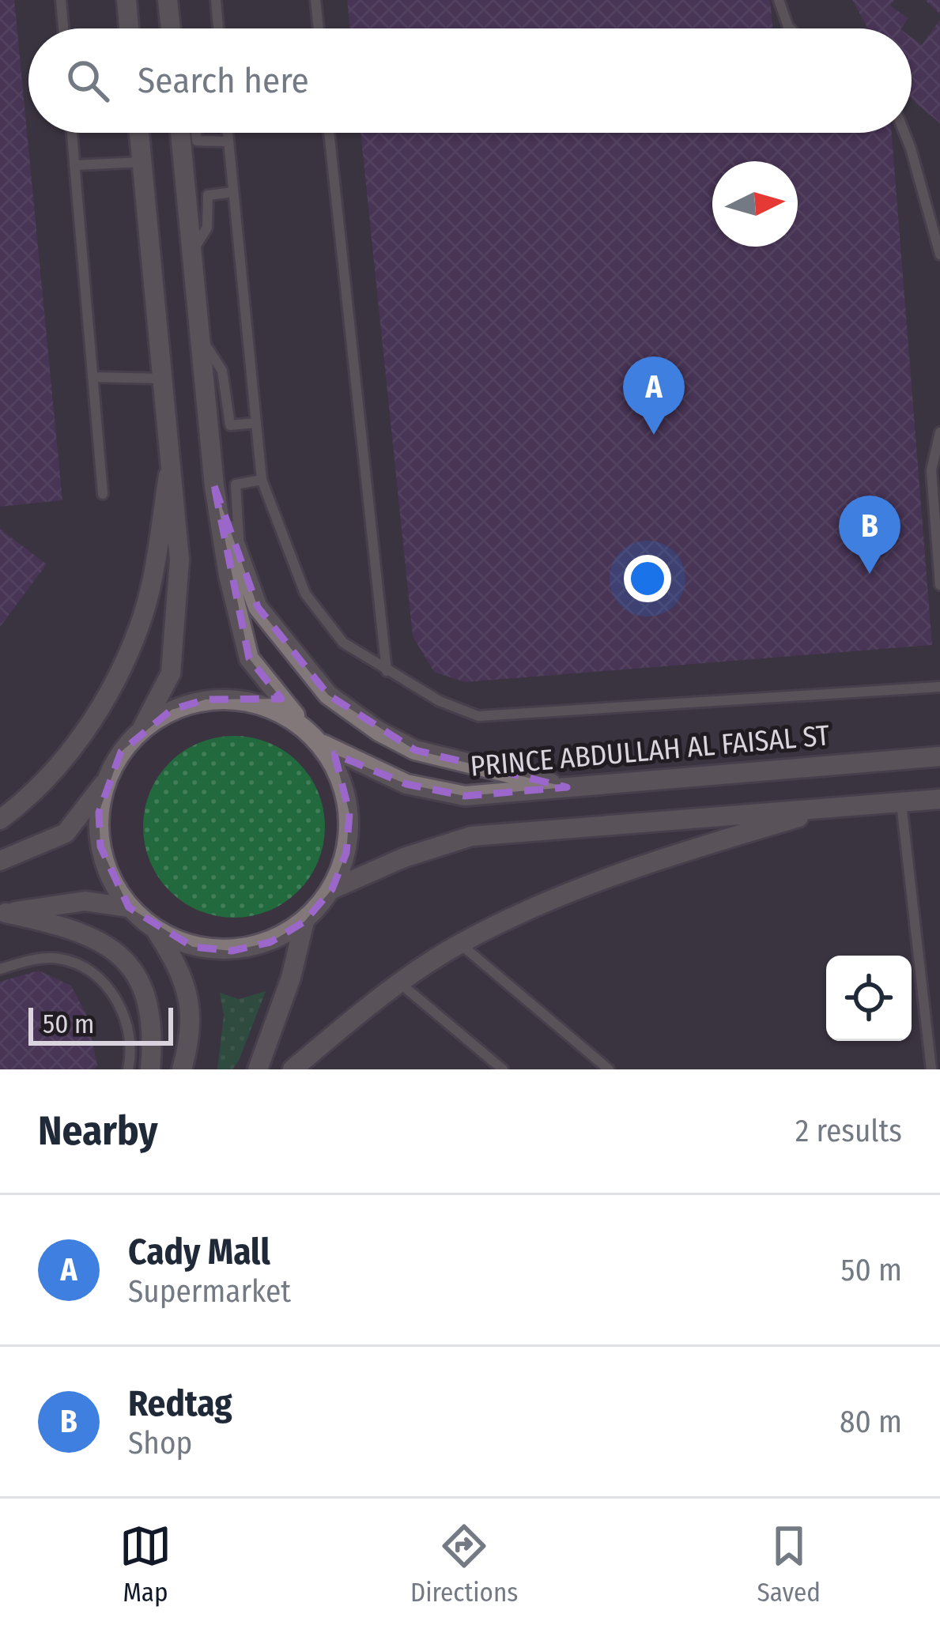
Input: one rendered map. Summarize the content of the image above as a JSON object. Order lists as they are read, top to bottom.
{
  "streets": {
    "street": ["PRINCE ABDULLAH AL FAISAL ST"]
  },
  "scale_bar": "50 m",
  "north": "right",
  "page": {
    "search": "Search here",
    "pins": ["A", "B"],
    "scale": "50 m",
    "heading": ["Nearby", "2 results"],
    "list": [
      {
        "mark": "A",
        "name": "Cady Mall",
        "note": "Supermarket",
        "value": "50 m"
      },
      {
        "mark": "B",
        "name": "Redtag",
        "note": "Shop",
        "value": "80 m"
      }
    ],
    "nav": ["Map", "Directions", "Saved"]
  }
}
